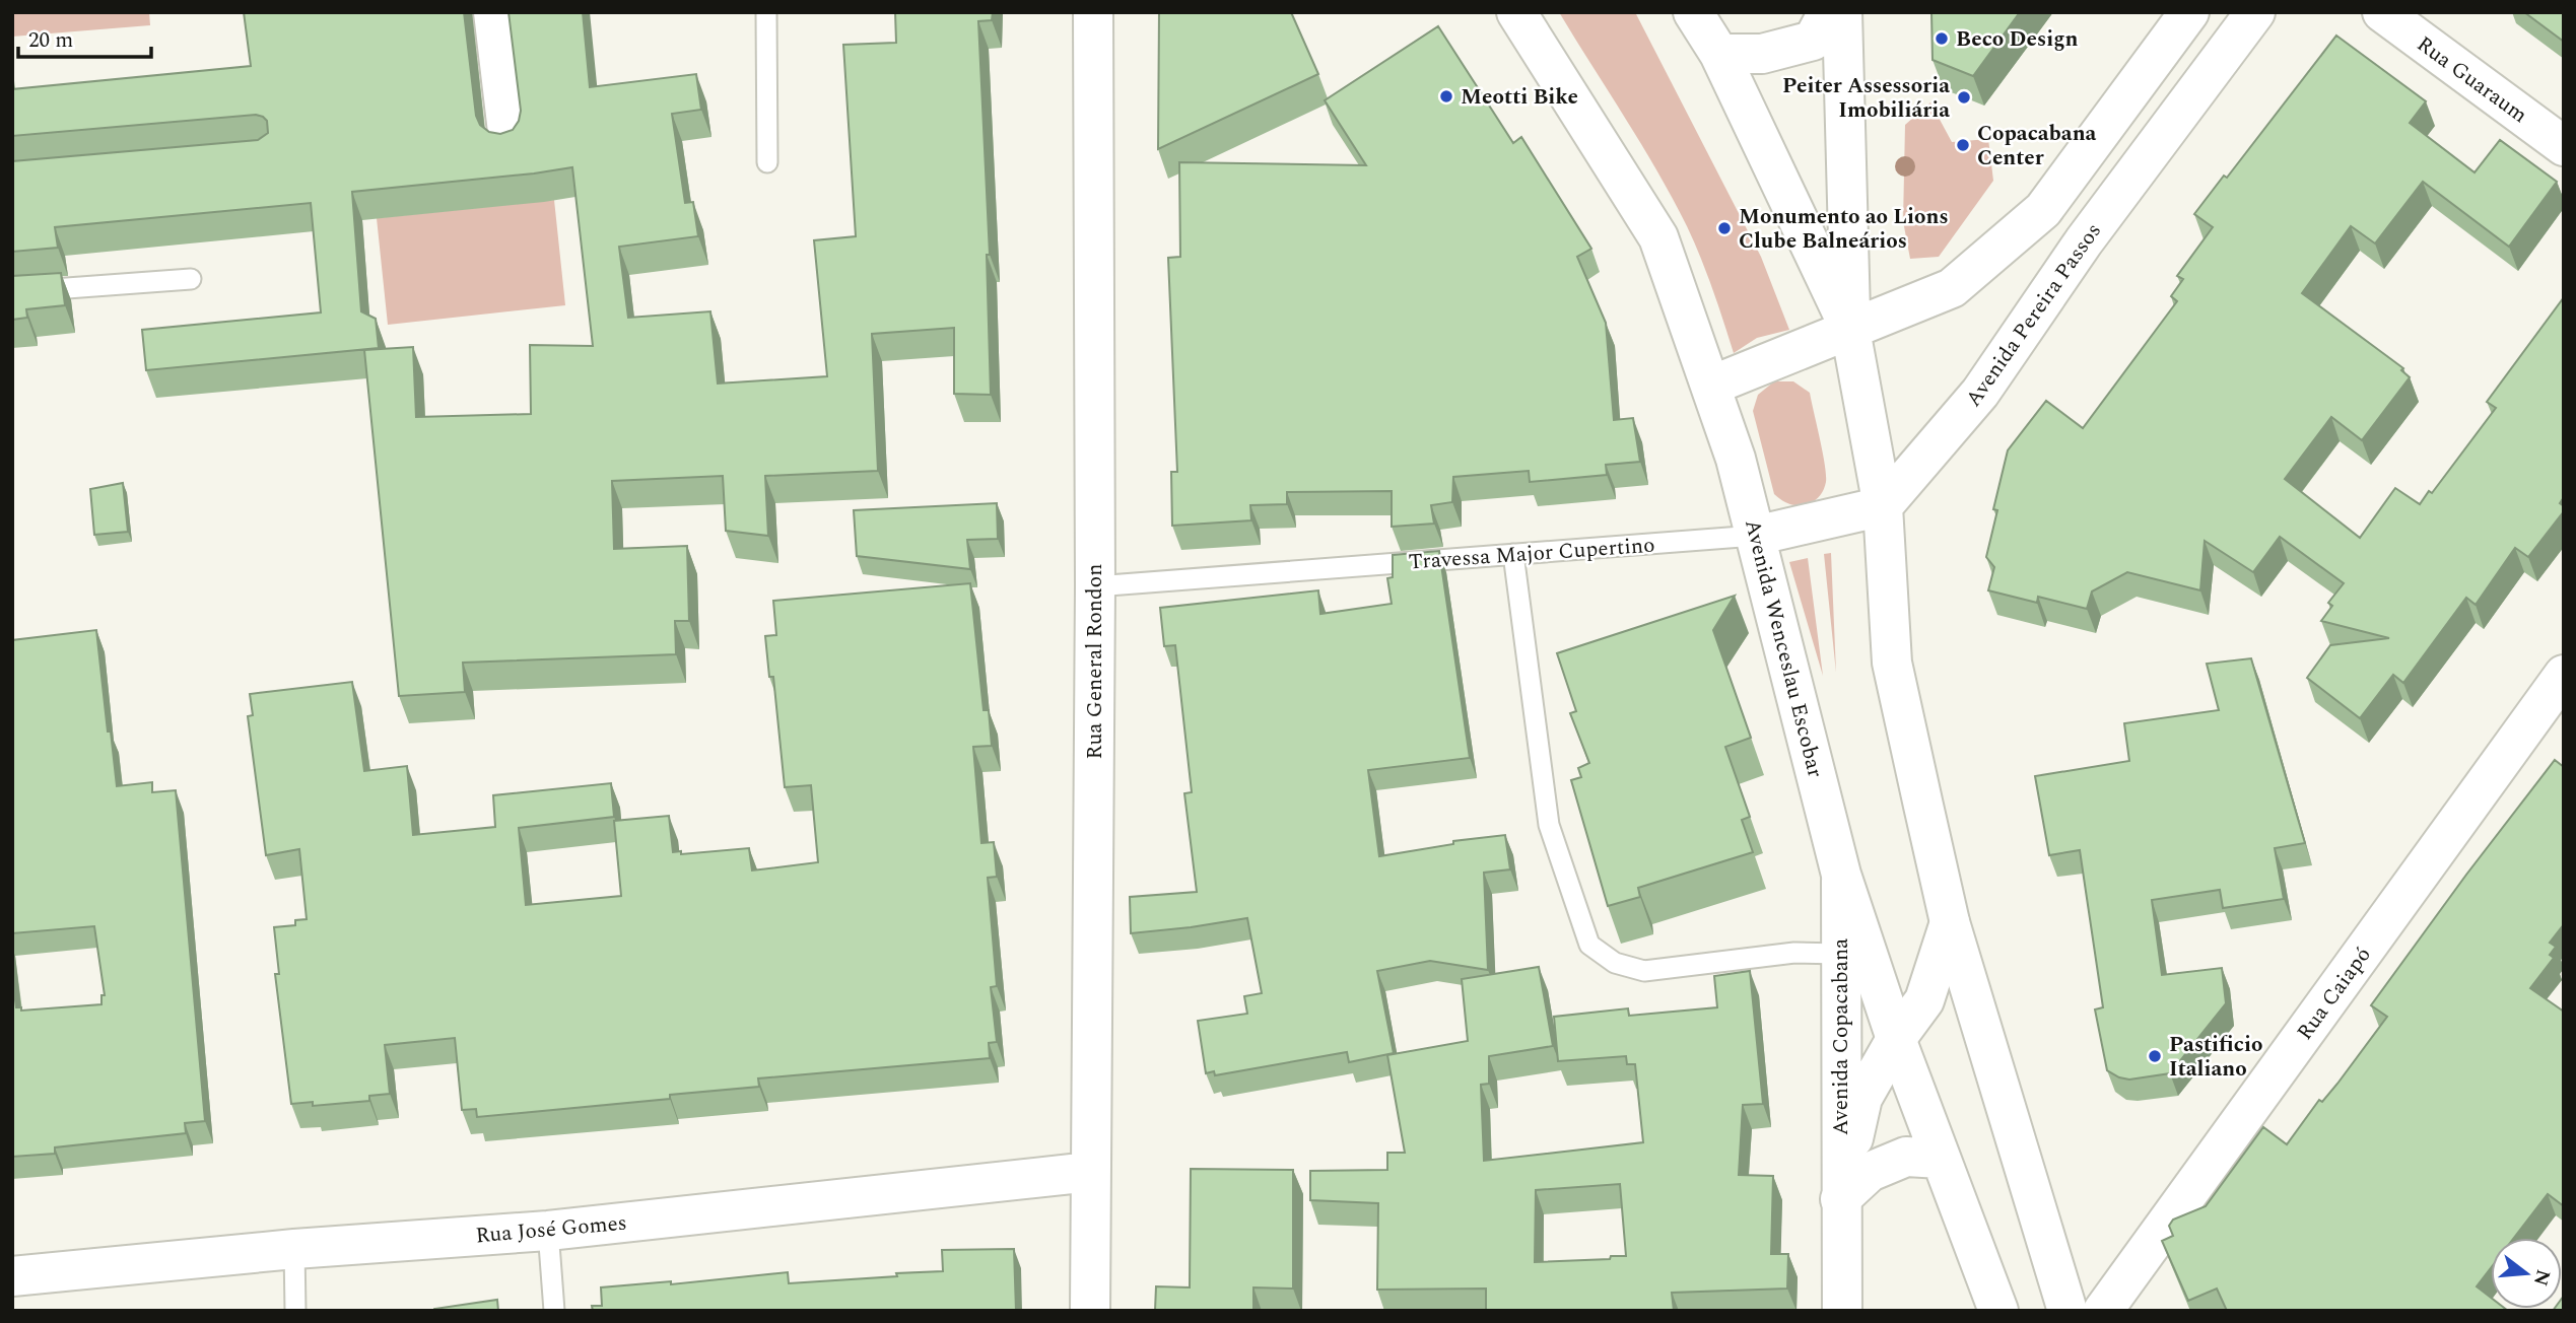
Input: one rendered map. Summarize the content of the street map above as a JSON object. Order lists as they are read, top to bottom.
{
  "streets": {
    "street": [
      "Rua Guaraum",
      "Avenida Pereira Passos",
      "Avenida Wenceslau Escobar",
      "Rua General Rondon",
      "Rua Caiapó",
      "Avenida Copacabana",
      "Rua José Gomes"
    ],
    "lane": ["Travessa Major Cupertino"]
  },
  "crossings": [
    ["Travessa Major Cupertino", "Avenida Wenceslau Escobar"],
    ["Travessa Major Cupertino", "Rua General Rondon"],
    ["Avenida Wenceslau Escobar", "Avenida Copacabana"],
    ["Rua General Rondon", "Rua José Gomes"]
  ],
  "places": [
    "Beco Design",
    "Meotti Bike",
    "Peiter Assessoria Imobiliária",
    "Copacabana Center",
    "Monumento ao Lions Clube Balneários",
    "Pastificio Italiano"
  ],
  "scale_bar": "20 m",
  "north": "right"
}
